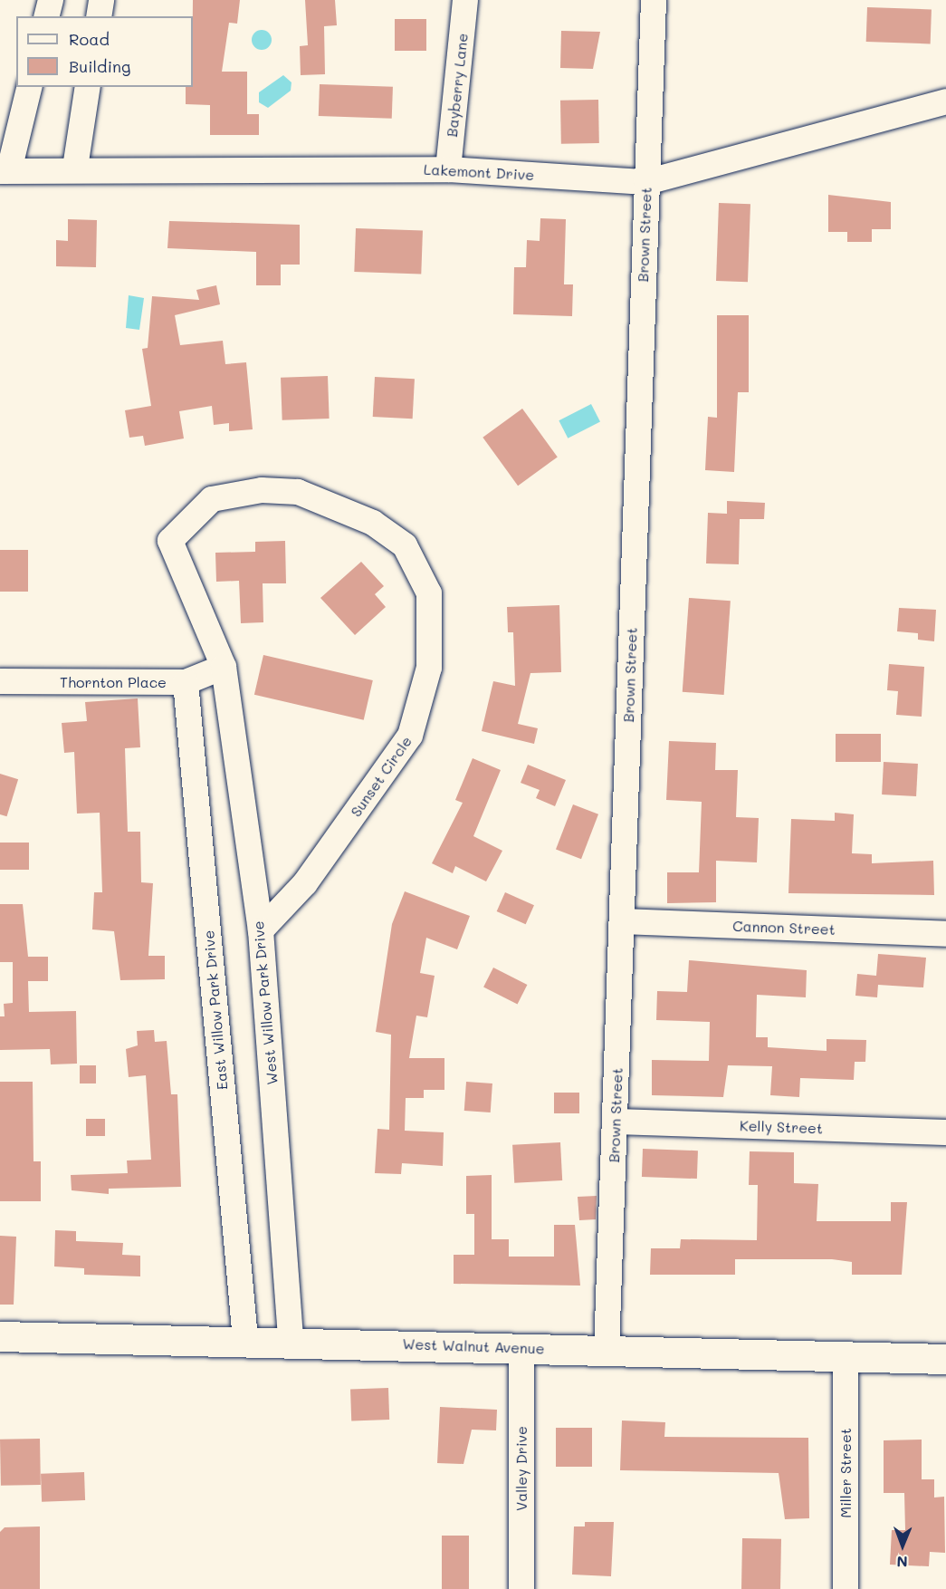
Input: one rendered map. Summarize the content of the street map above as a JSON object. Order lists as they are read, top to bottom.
{
  "streets": {
    "main road": ["West Walnut Avenue"],
    "street": [
      "Bayberry Lane",
      "Lakemont Drive",
      "Brown Street",
      "Thornton Place",
      "Sunset Circle",
      "Cannon Street",
      "West Willow Park Drive",
      "East Willow Park Drive",
      "Kelly Street",
      "Valley Drive",
      "Miller Street"
    ]
  },
  "crossings": [
    ["Bayberry Lane", "Lakemont Drive"],
    ["Lakemont Drive", "Brown Street"],
    ["Brown Street", "Cannon Street"],
    ["Brown Street", "Kelly Street"],
    ["Brown Street", "West Walnut Avenue"],
    ["Thornton Place", "Sunset Circle"],
    ["Thornton Place", "West Willow Park Drive"],
    ["Thornton Place", "East Willow Park Drive"],
    ["Sunset Circle", "West Willow Park Drive"],
    ["West Willow Park Drive", "West Walnut Avenue"],
    ["East Willow Park Drive", "West Walnut Avenue"],
    ["West Walnut Avenue", "Valley Drive"],
    ["West Walnut Avenue", "Miller Street"]
  ],
  "legend": ["Road", "Building"],
  "north": "bottom"
}
